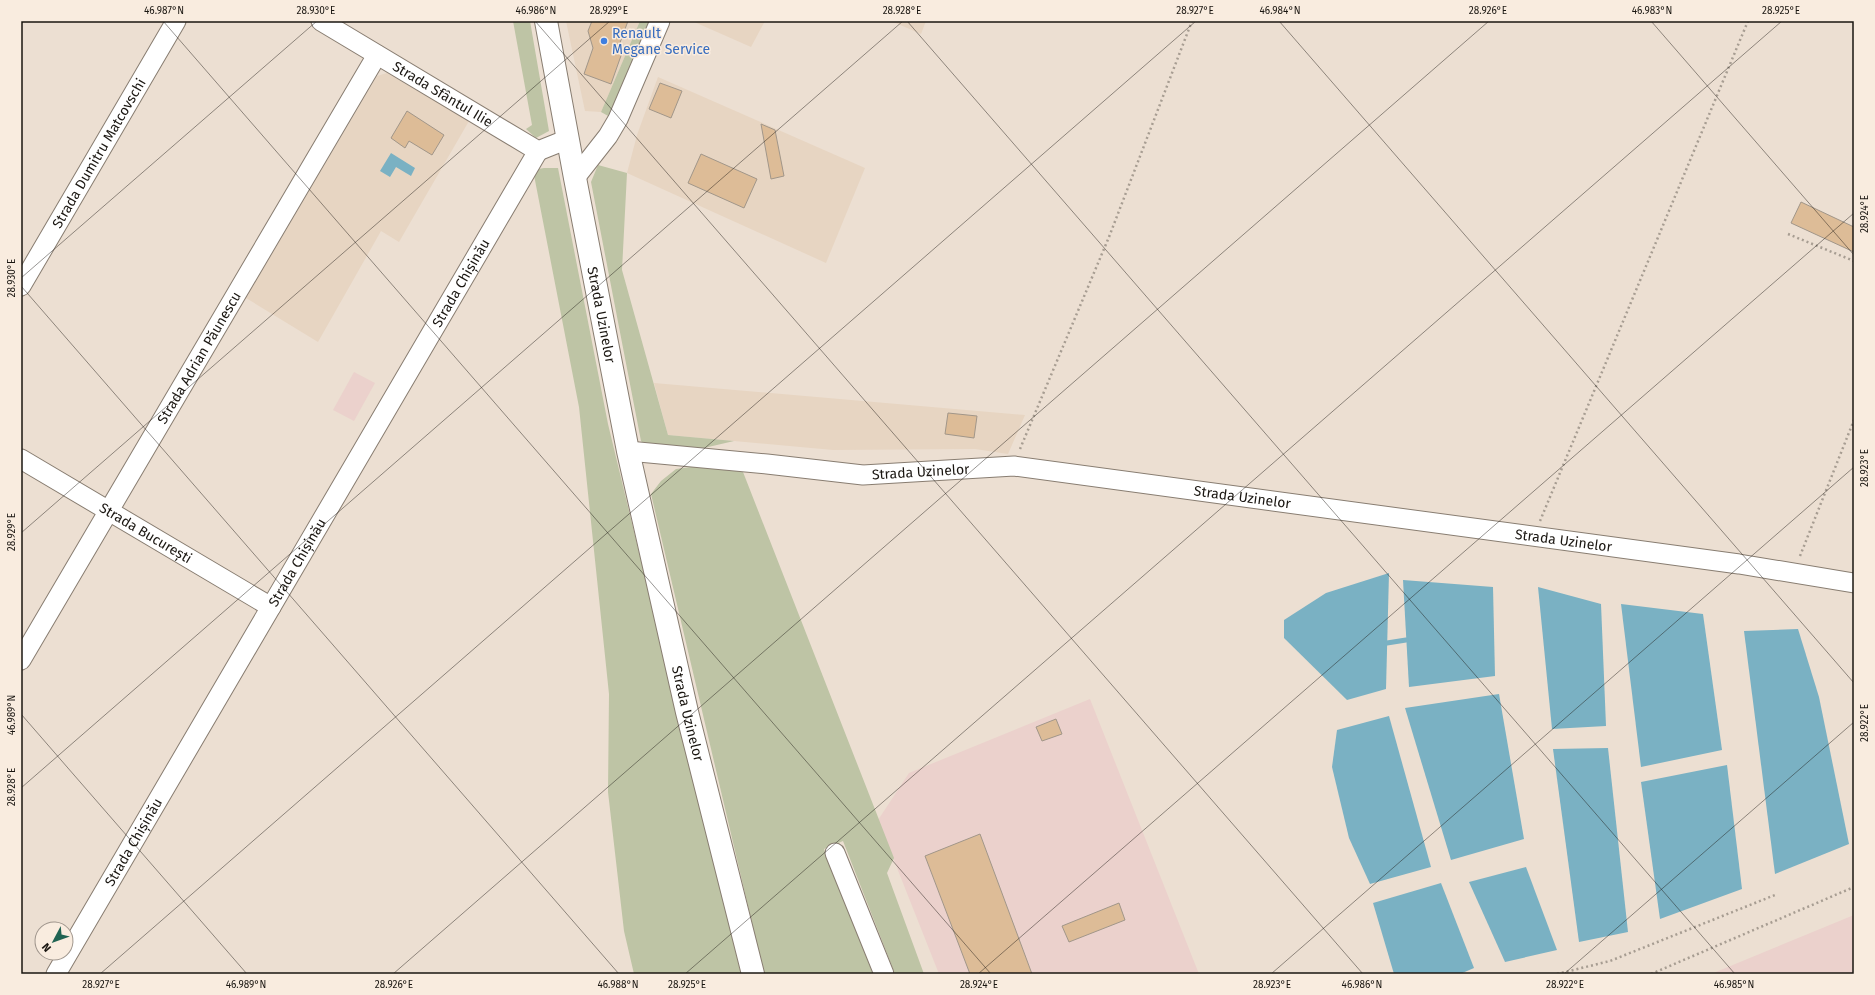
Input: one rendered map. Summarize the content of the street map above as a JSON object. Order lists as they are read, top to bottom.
{
  "streets": {
    "street": [
      "Strada Sfântul Ilie",
      "Strada Dumitru Matcovschi",
      "Strada Chișinău",
      "Strada Uzinelor",
      "Strada Adrian Păunescu",
      "Strada București"
    ]
  },
  "crossings": [
    ["Strada Sfântul Ilie", "Strada Chișinău"],
    ["Strada Sfântul Ilie", "Strada Adrian Păunescu"],
    ["Strada Chișinău", "Strada București"],
    ["Strada Adrian Păunescu", "Strada București"]
  ],
  "places": ["Renault Megane Service"],
  "north": "bottom left",
  "coordinates": [
    "46.987°N",
    "28.930°E",
    "46.986°N",
    "28.929°E",
    "28.928°E",
    "28.927°E",
    "46.984°N",
    "28.926°E",
    "46.983°N",
    "28.925°E",
    "28.924°E",
    "28.923°E",
    "46.989°N",
    "28.922°E",
    "46.988°N",
    "46.985°N"
  ]
}
